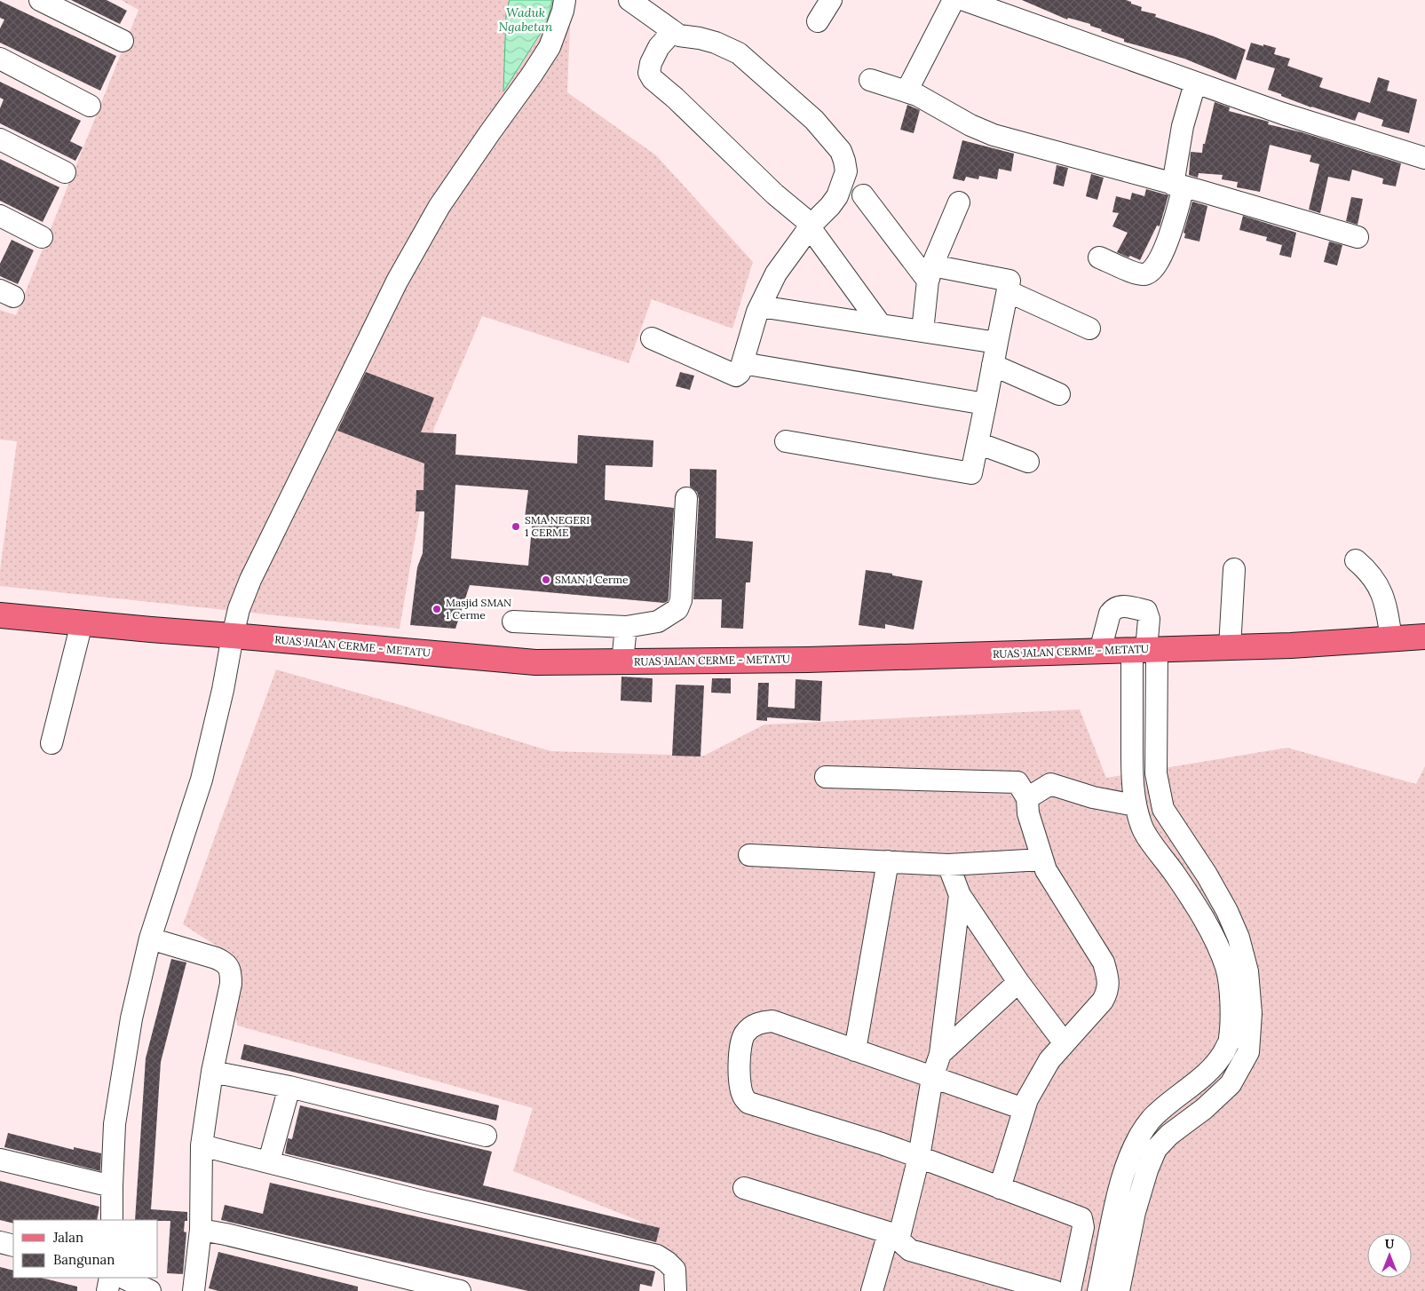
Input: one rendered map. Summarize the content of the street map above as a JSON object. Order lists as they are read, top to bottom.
{
  "streets": {
    "main road": ["RUAS JALAN CERME - METATU"]
  },
  "water": ["Waduk Ngabetan"],
  "places": ["SMA NEGERI 1 CERME", "SMAN 1 Cerme", "Masjid SMAN 1 Cerme"],
  "legend": ["Jalan", "Bangunan"],
  "north": "top"
}
